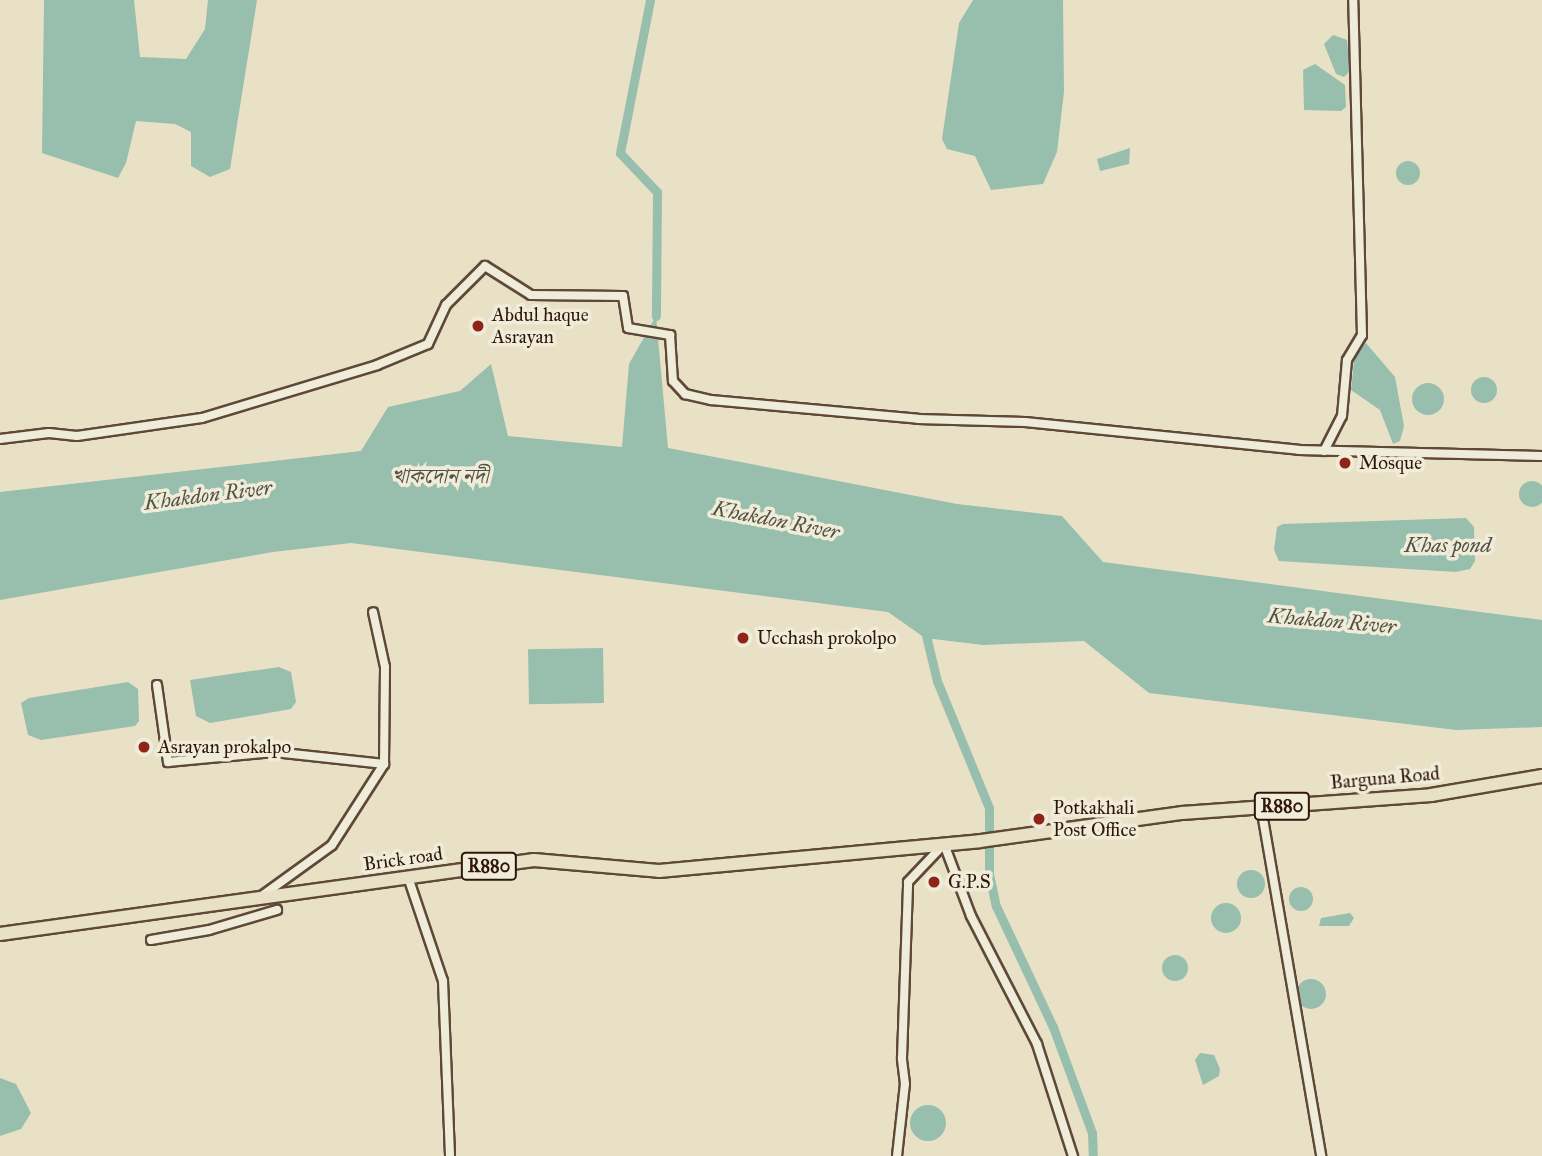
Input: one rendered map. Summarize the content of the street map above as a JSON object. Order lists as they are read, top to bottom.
{
  "streets": {
    "main road": ["Barguna Road", "R880", "Brick road"]
  },
  "crossings": [
    ["Barguna Road", "Brick road"]
  ],
  "water": ["খাকদোন নদী", "Khakdon River", "Khas pond"],
  "places": [
    "Abdul haque Asrayan",
    "Mosque",
    "Ucchash prokolpo",
    "Asrayan prokalpo",
    "Potkakhali Post Office",
    "G.P.S"
  ]
}
